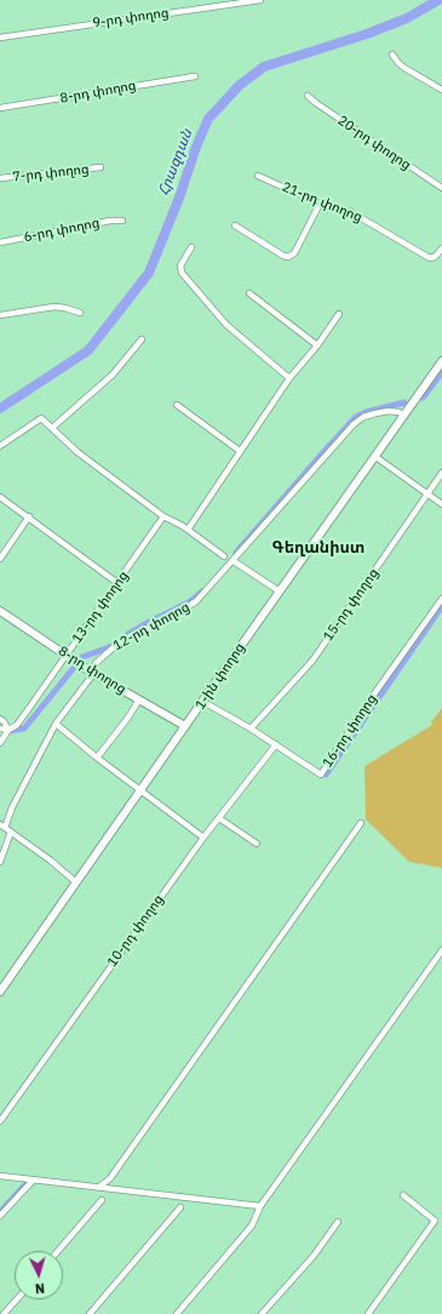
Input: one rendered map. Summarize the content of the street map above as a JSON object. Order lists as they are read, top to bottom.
{
  "streets": {
    "main road": ["8-րդ փողոց", "1-ին փողոց"],
    "street": [
      "9-րդ փողոց",
      "20-րդ փողոց",
      "7-րդ փողոց",
      "21-րդ փողոց",
      "6-րդ փողոց",
      "15-րդ փողոց",
      "13-րդ փողոց",
      "12-րդ փողոց",
      "16-րդ փողոց",
      "10-րդ փողոց"
    ]
  },
  "crossings": [
    ["8-րդ փողոց", "13-րդ փողոց"],
    ["8-րդ փողոց", "12-րդ փողոց"],
    ["8-րդ փողոց", "1-ին փողոց"],
    ["15-րդ փողոց", "16-րդ փողոց"],
    ["12-րդ փողոց", "1-ին փողոց"],
    ["1-ին փողոց", "16-րդ փողոց"],
    ["16-րդ փողոց", "10-րդ փողոց"]
  ],
  "districts": ["Գեղանիստ"],
  "water": ["Հրազդան"],
  "north": "bottom"
}
